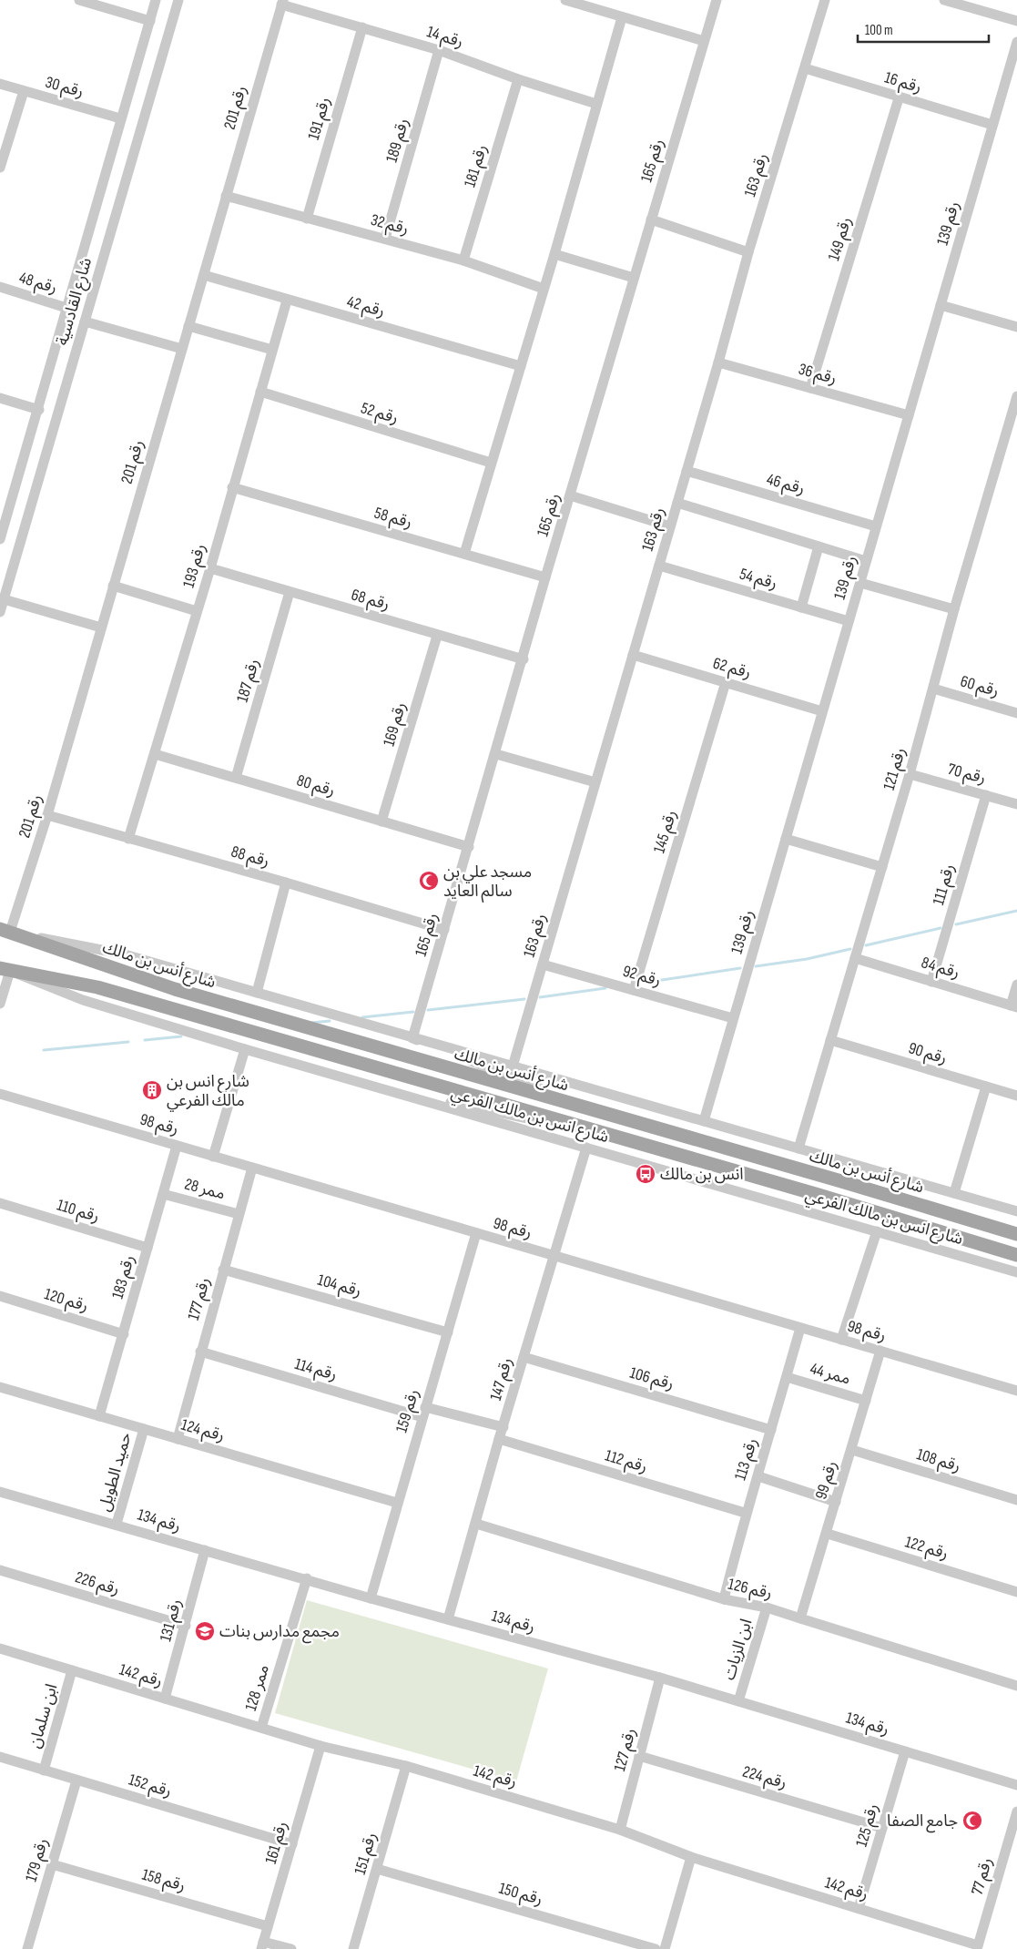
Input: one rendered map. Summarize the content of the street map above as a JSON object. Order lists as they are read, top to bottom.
{
  "streets": {
    "main road": ["شارع أنس بن مالك"],
    "street": [
      "رقم 14",
      "رقم 16",
      "رقم 30",
      "رقم 201",
      "رقم 191",
      "رقم 189",
      "رقم 165",
      "رقم 181",
      "رقم 163",
      "رقم 139",
      "رقم 32",
      "رقم 149",
      "رقم 48",
      "شارع القادسية",
      "رقم 42",
      "رقم 36",
      "رقم 52",
      "رقم 46",
      "رقم 58",
      "رقم 193",
      "رقم 54",
      "رقم 68",
      "رقم 62",
      "رقم 187",
      "رقم 60",
      "رقم 169",
      "رقم 121",
      "رقم 70",
      "رقم 80",
      "رقم 145",
      "رقم 88",
      "رقم 111",
      "رقم 84",
      "رقم 92",
      "رقم 90",
      "شارع انس بن مالك الفرعي",
      "رقم 98",
      "ممر 28",
      "رقم 110",
      "رقم 183",
      "رقم 104",
      "رقم 177",
      "رقم 120",
      "رقم 114",
      "ممر 44",
      "رقم 106",
      "رقم 147",
      "رقم 159",
      "رقم 124",
      "رقم 113",
      "رقم 108",
      "رقم 112",
      "حميد الطويل",
      "رقم 99",
      "رقم 134",
      "رقم 122",
      "رقم 226",
      "رقم 126",
      "رقم 131",
      "ابن الزيات",
      "رقم 142",
      "ممر 128",
      "ابن سلمان",
      "رقم 127",
      "رقم 224",
      "رقم 152",
      "رقم 125",
      "رقم 161",
      "رقم 151",
      "رقم 179",
      "رقم 77",
      "رقم 158",
      "رقم 150"
    ]
  },
  "crossings": [
    ["رقم 14", "رقم 201"],
    ["رقم 14", "رقم 191"],
    ["رقم 14", "رقم 189"],
    ["رقم 14", "رقم 181"],
    ["رقم 16", "رقم 163"],
    ["رقم 16", "رقم 139"],
    ["رقم 16", "رقم 149"],
    ["رقم 30", "شارع القادسية"],
    ["رقم 201", "رقم 32"],
    ["رقم 201", "رقم 42"],
    ["رقم 201", "رقم 88"],
    ["رقم 201", "شارع أنس بن مالك"],
    ["رقم 191", "رقم 32"],
    ["رقم 189", "رقم 32"],
    ["رقم 165", "رقم 58"],
    ["رقم 165", "رقم 68"],
    ["رقم 165", "رقم 80"],
    ["رقم 165", "رقم 88"],
    ["رقم 181", "رقم 32"],
    ["رقم 163", "رقم 36"],
    ["رقم 163", "رقم 46"],
    ["رقم 163", "رقم 54"],
    ["رقم 163", "رقم 62"],
    ["رقم 163", "رقم 92"],
    ["رقم 139", "رقم 36"],
    ["رقم 139", "رقم 46"],
    ["رقم 139", "رقم 54"],
    ["رقم 139", "رقم 62"],
    ["رقم 139", "رقم 92"],
    ["رقم 149", "رقم 36"],
    ["رقم 48", "شارع القادسية"],
    ["رقم 42", "رقم 193"],
    ["رقم 52", "رقم 193"],
    ["رقم 58", "رقم 193"],
    ["رقم 193", "رقم 68"],
    ["رقم 193", "رقم 80"],
    ["رقم 193", "رقم 88"],
    ["رقم 68", "رقم 187"],
    ["رقم 68", "رقم 169"],
    ["رقم 62", "رقم 145"],
    ["رقم 187", "رقم 80"],
    ["رقم 60", "رقم 121"],
    ["رقم 169", "رقم 80"],
    ["رقم 121", "رقم 70"],
    ["رقم 121", "رقم 84"],
    ["رقم 121", "رقم 90"],
    ["رقم 70", "رقم 111"],
    ["رقم 145", "رقم 92"],
    ["رقم 111", "رقم 84"],
    ["شارع انس بن مالك الفرعي", "رقم 147"],
    ["رقم 98", "رقم 183"],
    ["رقم 98", "رقم 177"],
    ["رقم 98", "رقم 147"],
    ["رقم 98", "رقم 159"],
    ["رقم 98", "رقم 113"],
    ["رقم 98", "رقم 99"],
    ["ممر 28", "رقم 183"],
    ["ممر 28", "رقم 177"],
    ["رقم 110", "رقم 183"],
    ["رقم 183", "رقم 120"],
    ["رقم 183", "رقم 124"],
    ["رقم 104", "رقم 177"],
    ["رقم 104", "رقم 159"],
    ["رقم 177", "رقم 114"],
    ["رقم 177", "رقم 124"],
    ["رقم 114", "رقم 159"],
    ["ممر 44", "رقم 113"],
    ["ممر 44", "رقم 99"],
    ["رقم 106", "رقم 147"],
    ["رقم 106", "رقم 113"],
    ["رقم 147", "رقم 112"],
    ["رقم 147", "رقم 134"],
    ["رقم 147", "رقم 126"],
    ["رقم 159", "رقم 124"],
    ["رقم 159", "رقم 134"],
    ["رقم 124", "حميد الطويل"],
    ["رقم 113", "رقم 112"],
    ["رقم 113", "رقم 126"],
    ["رقم 108", "رقم 99"],
    ["حميد الطويل", "رقم 134"],
    ["رقم 99", "رقم 122"],
    ["رقم 99", "رقم 126"],
    ["رقم 134", "رقم 131"],
    ["رقم 134", "ابن الزيات"],
    ["رقم 134", "ممر 128"],
    ["رقم 134", "رقم 127"],
    ["رقم 134", "رقم 125"],
    ["رقم 226", "رقم 131"],
    ["رقم 126", "ابن الزيات"],
    ["رقم 131", "رقم 142"],
    ["رقم 142", "ممر 128"],
    ["رقم 142", "ابن سلمان"],
    ["رقم 142", "رقم 127"],
    ["رقم 142", "رقم 125"],
    ["رقم 142", "رقم 161"],
    ["رقم 142", "رقم 151"],
    ["رقم 142", "رقم 77"],
    ["ابن سلمان", "رقم 152"],
    ["رقم 127", "رقم 224"],
    ["رقم 224", "رقم 125"],
    ["رقم 152", "رقم 161"],
    ["رقم 152", "رقم 179"],
    ["رقم 161", "رقم 158"],
    ["رقم 151", "رقم 150"],
    ["رقم 179", "رقم 158"]
  ],
  "places": {
    "mosque": ["مسجد علي بن سالم العايد", "جامع الصفا"],
    "building": ["شارع انس بن مالك الفرعي"],
    "bus stop": ["انس بن مالك"],
    "school or university": ["مجمع مدارس بنات"]
  },
  "scale_bar": "100 m"
}
